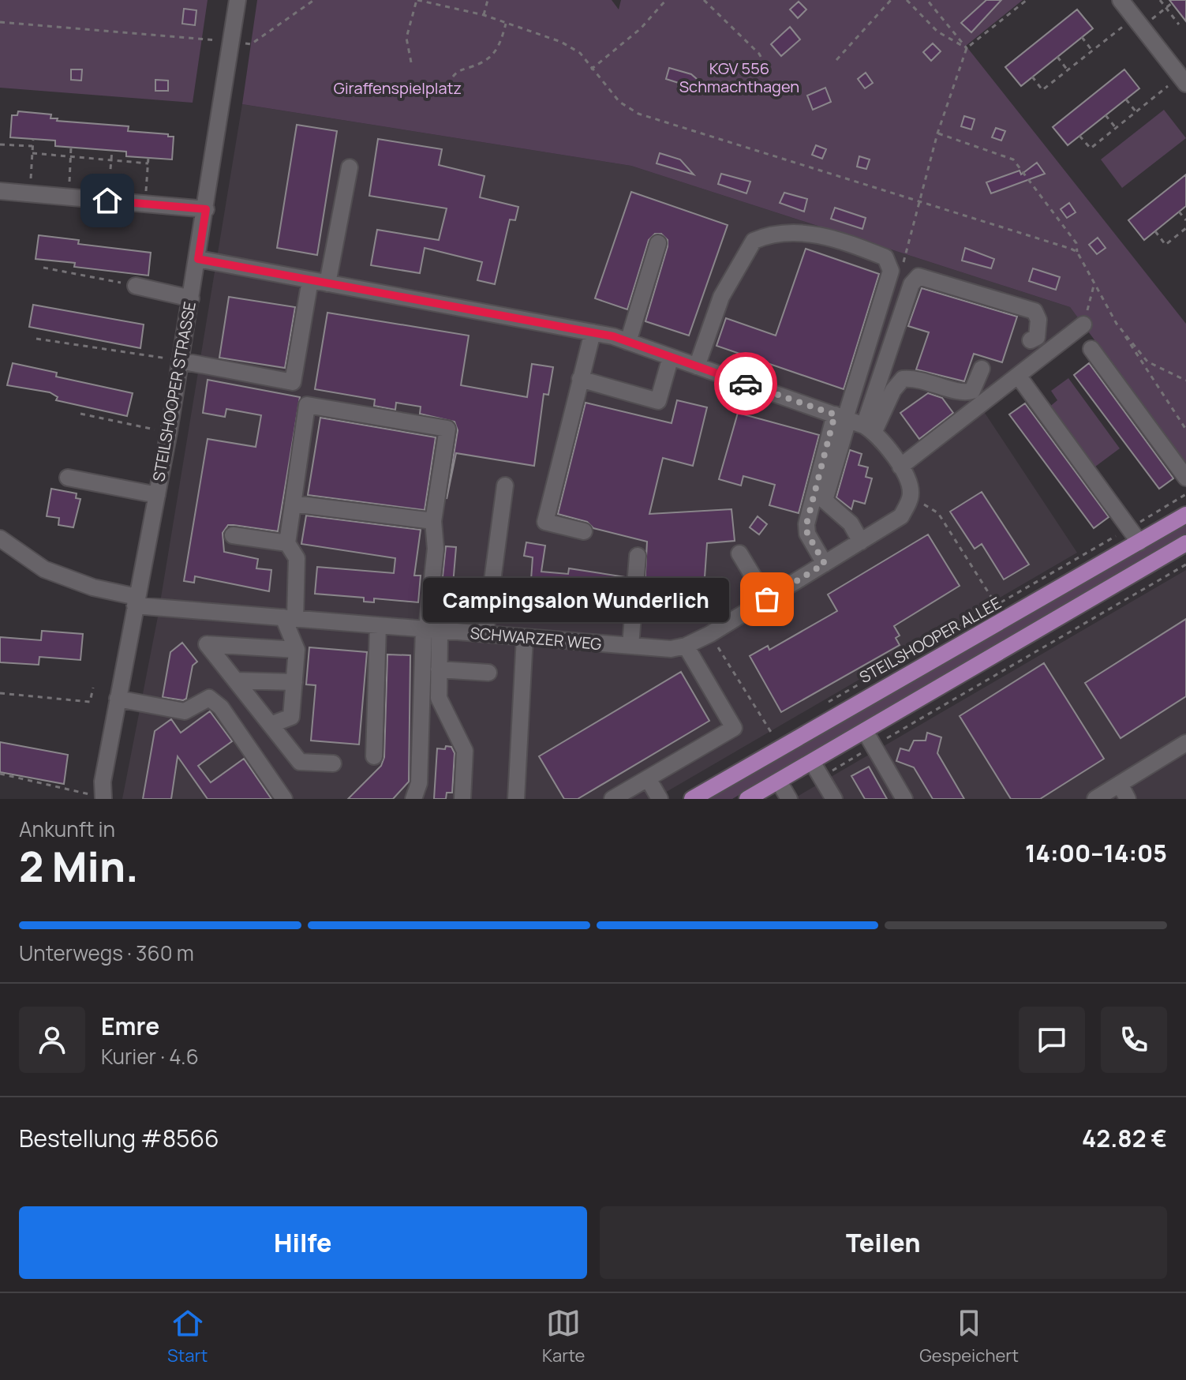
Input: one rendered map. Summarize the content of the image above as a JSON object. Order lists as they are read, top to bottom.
{
  "streets": {
    "main road": ["STEILSHOOPER ALLEE"],
    "street": ["STEILSHOOPER STRASSE", "SCHWARZER WEG"]
  },
  "crossings": [
    ["STEILSHOOPER STRASSE", "SCHWARZER WEG"]
  ],
  "parks": ["KGV 556 Schmachthagen", "Giraffenspielplatz"],
  "places": ["Campingsalon Wunderlich"],
  "page": {
    "bubble": "Campingsalon Wunderlich",
    "heading": ["2 Min.", "Ankunft in", "14:00–14:05"],
    "panel": [
      "Emre",
      "Kurier · 4.6",
      "Bestellung #8566",
      "42.82 €"
    ],
    "bar": "Unterwegs · 360 m",
    "buttons": ["Hilfe", "Teilen"],
    "tabs": ["Start", "Karte", "Gespeichert"]
  }
}
